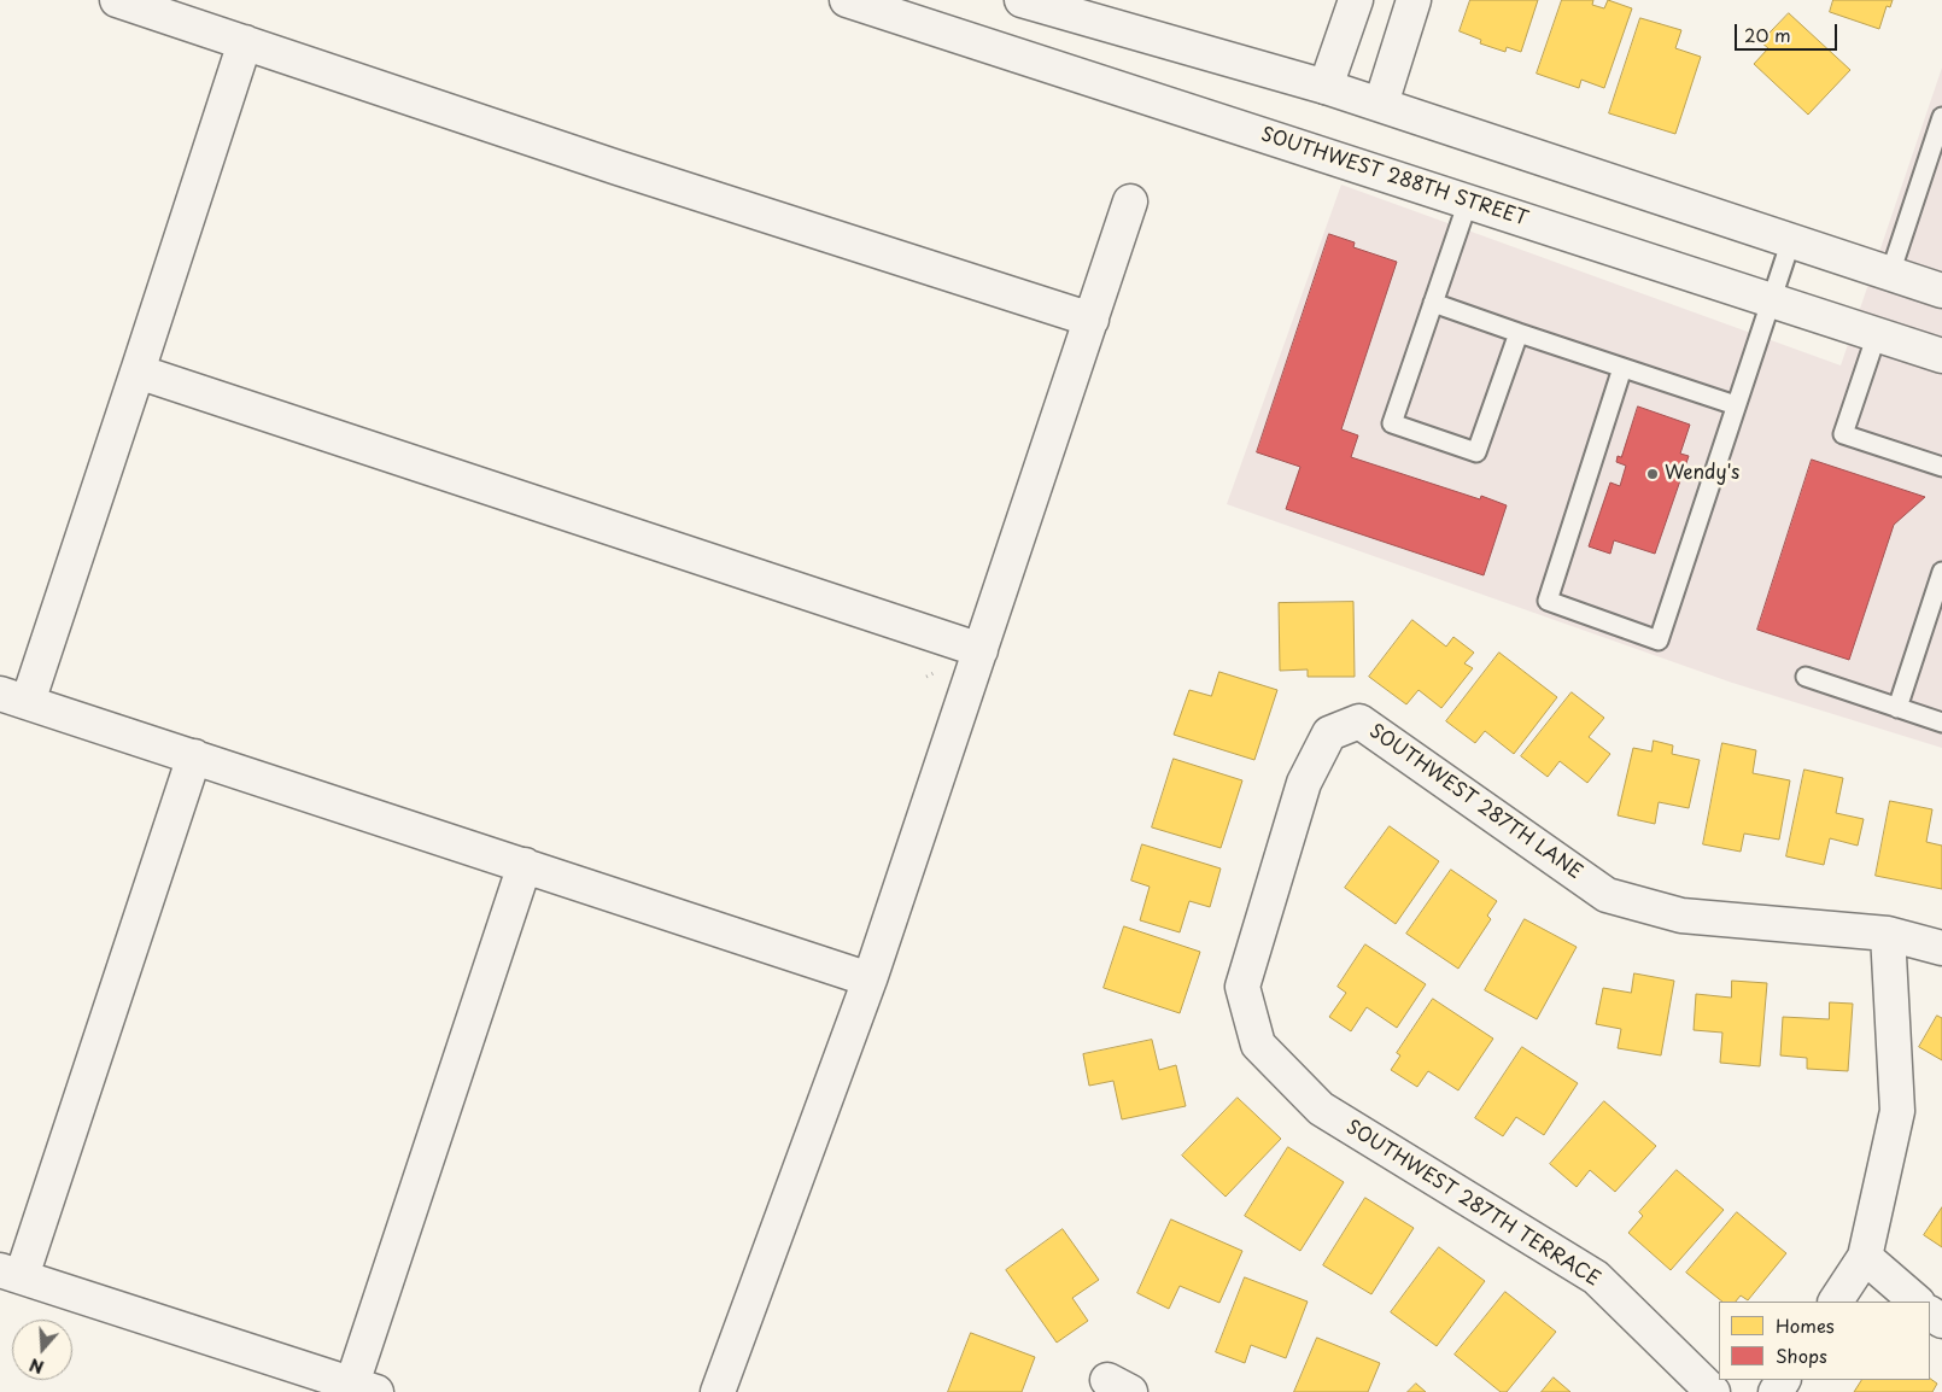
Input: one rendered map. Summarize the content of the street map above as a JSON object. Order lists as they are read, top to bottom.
{
  "streets": {
    "street": ["SOUTHWEST 288TH STREET", "SOUTHWEST 287TH LANE", "SOUTHWEST 287TH TERRACE"]
  },
  "crossings": [
    ["SOUTHWEST 287TH LANE", "SOUTHWEST 287TH TERRACE"]
  ],
  "places": ["Wendy's"],
  "legend": ["Homes", "Shops"],
  "scale_bar": "20 m",
  "north": "bottom"
}
